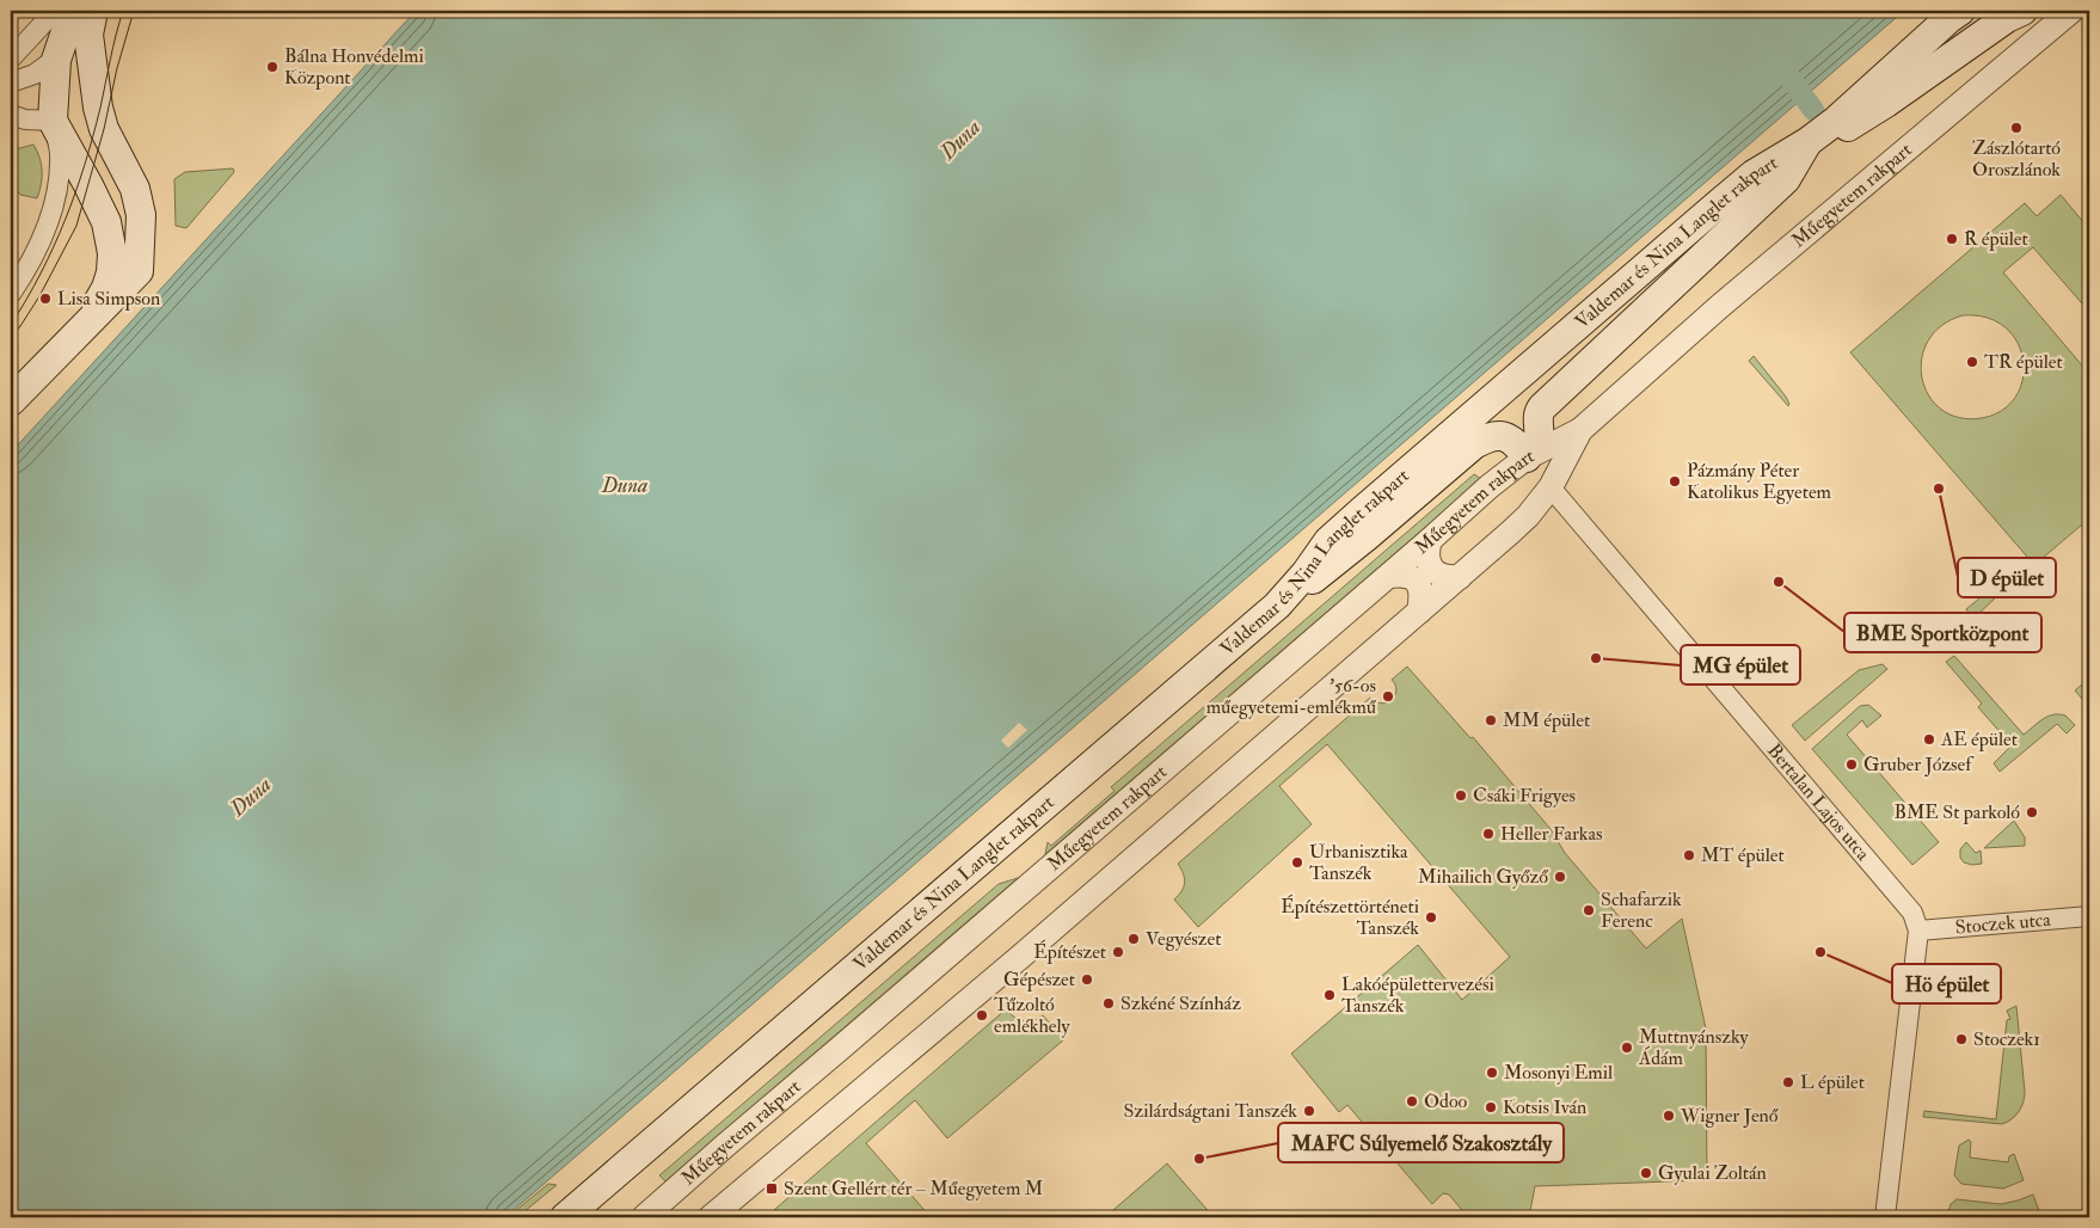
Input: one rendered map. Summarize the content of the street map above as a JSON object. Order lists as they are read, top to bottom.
{
  "streets": {
    "main road": ["Valdemar és Nina Langlet rakpart"],
    "street": ["Műegyetem rakpart", "Bertalan Lajos utca", "Stoczek utca"]
  },
  "crossings": [
    ["Műegyetem rakpart", "Bertalan Lajos utca"],
    ["Bertalan Lajos utca", "Stoczek utca"]
  ],
  "water": ["Duna"],
  "places": {
    "other": [
      "Bálna Honvédelmi Központ",
      "Zászlótartó Oroszlánok",
      "R épület",
      "Lisa Simpson",
      "TR épület",
      "Pázmány Péter Katolikus Egyetem",
      "D épület",
      "BME Sportközpont",
      "MG épület",
      "'56-os műegyetemi-emlékmű",
      "MM épület",
      "AE épület",
      "Gruber József",
      "Csáki Frigyes",
      "BME St parkoló",
      "Heller Farkas",
      "MT épület",
      "Urbanisztika Tanszék",
      "Mihailich Győző",
      "Schafarzik Ferenc",
      "Építészettörténeti Tanszék",
      "Vegyészet",
      "Építészet",
      "Hö épület",
      "Gépészet",
      "Lakóépülettervezési Tanszék",
      "Szkéné Színház",
      "Tűzoltó emlékhely",
      "Stoczek1",
      "Muttnyánszky Ádám",
      "Mosonyi Emil",
      "L épület",
      "Odoo",
      "Kotsis Iván",
      "Szilárdságtani Tanszék",
      "Wigner Jenő",
      "MAFC Súlyemelő Szakosztály",
      "Gyulai Zoltán"
    ],
    "transit": ["Szent Gellért tér – Műegyetem M"]
  }
}
